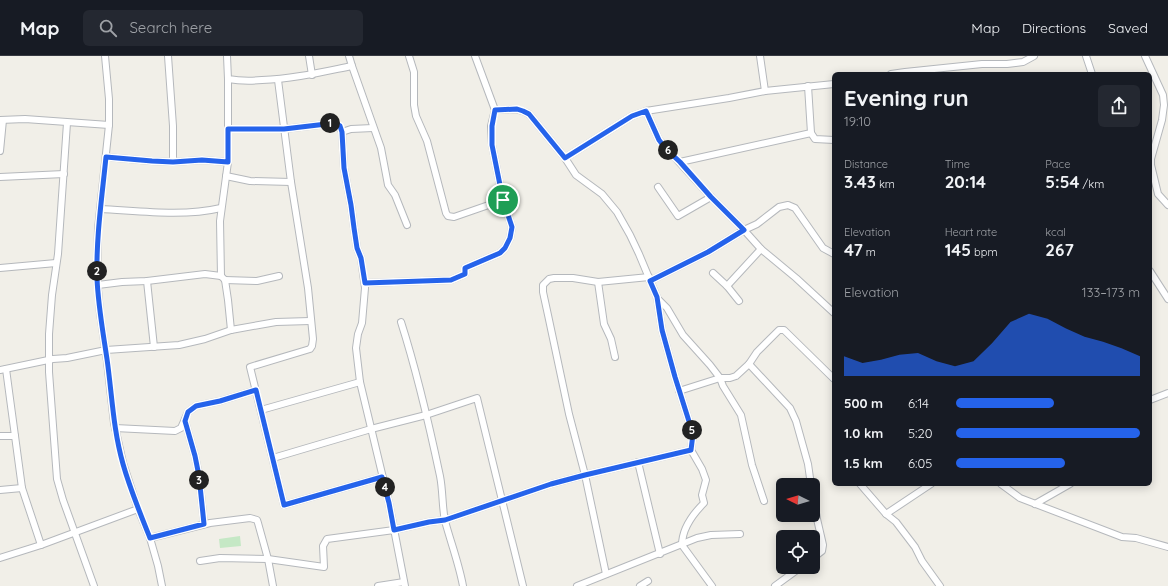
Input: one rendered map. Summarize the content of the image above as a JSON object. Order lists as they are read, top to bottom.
{
  "north": "left",
  "page": {
    "header": "Map",
    "search": "Search here",
    "nav": ["Map", "Directions", "Saved"],
    "heading": ["Evening run", "19:10"],
    "pins": [
      "1",
      "6",
      "2",
      "5",
      "3",
      "4"
    ],
    "stats": [
      ["Distance", "3.43 km"],
      ["Time", "20:14"],
      ["Pace", "5:54 /km"],
      ["Elevation", "47 m"],
      ["Heart rate", "145 bpm"],
      ["kcal", "267"]
    ],
    "chart": ["Elevation", "133–173 m"],
    "list": [
      {
        "name": "500 m",
        "note": "6:14"
      },
      {
        "name": "1.0 km",
        "note": "5:20"
      },
      {
        "name": "1.5 km",
        "note": "6:05"
      }
    ]
  }
}
